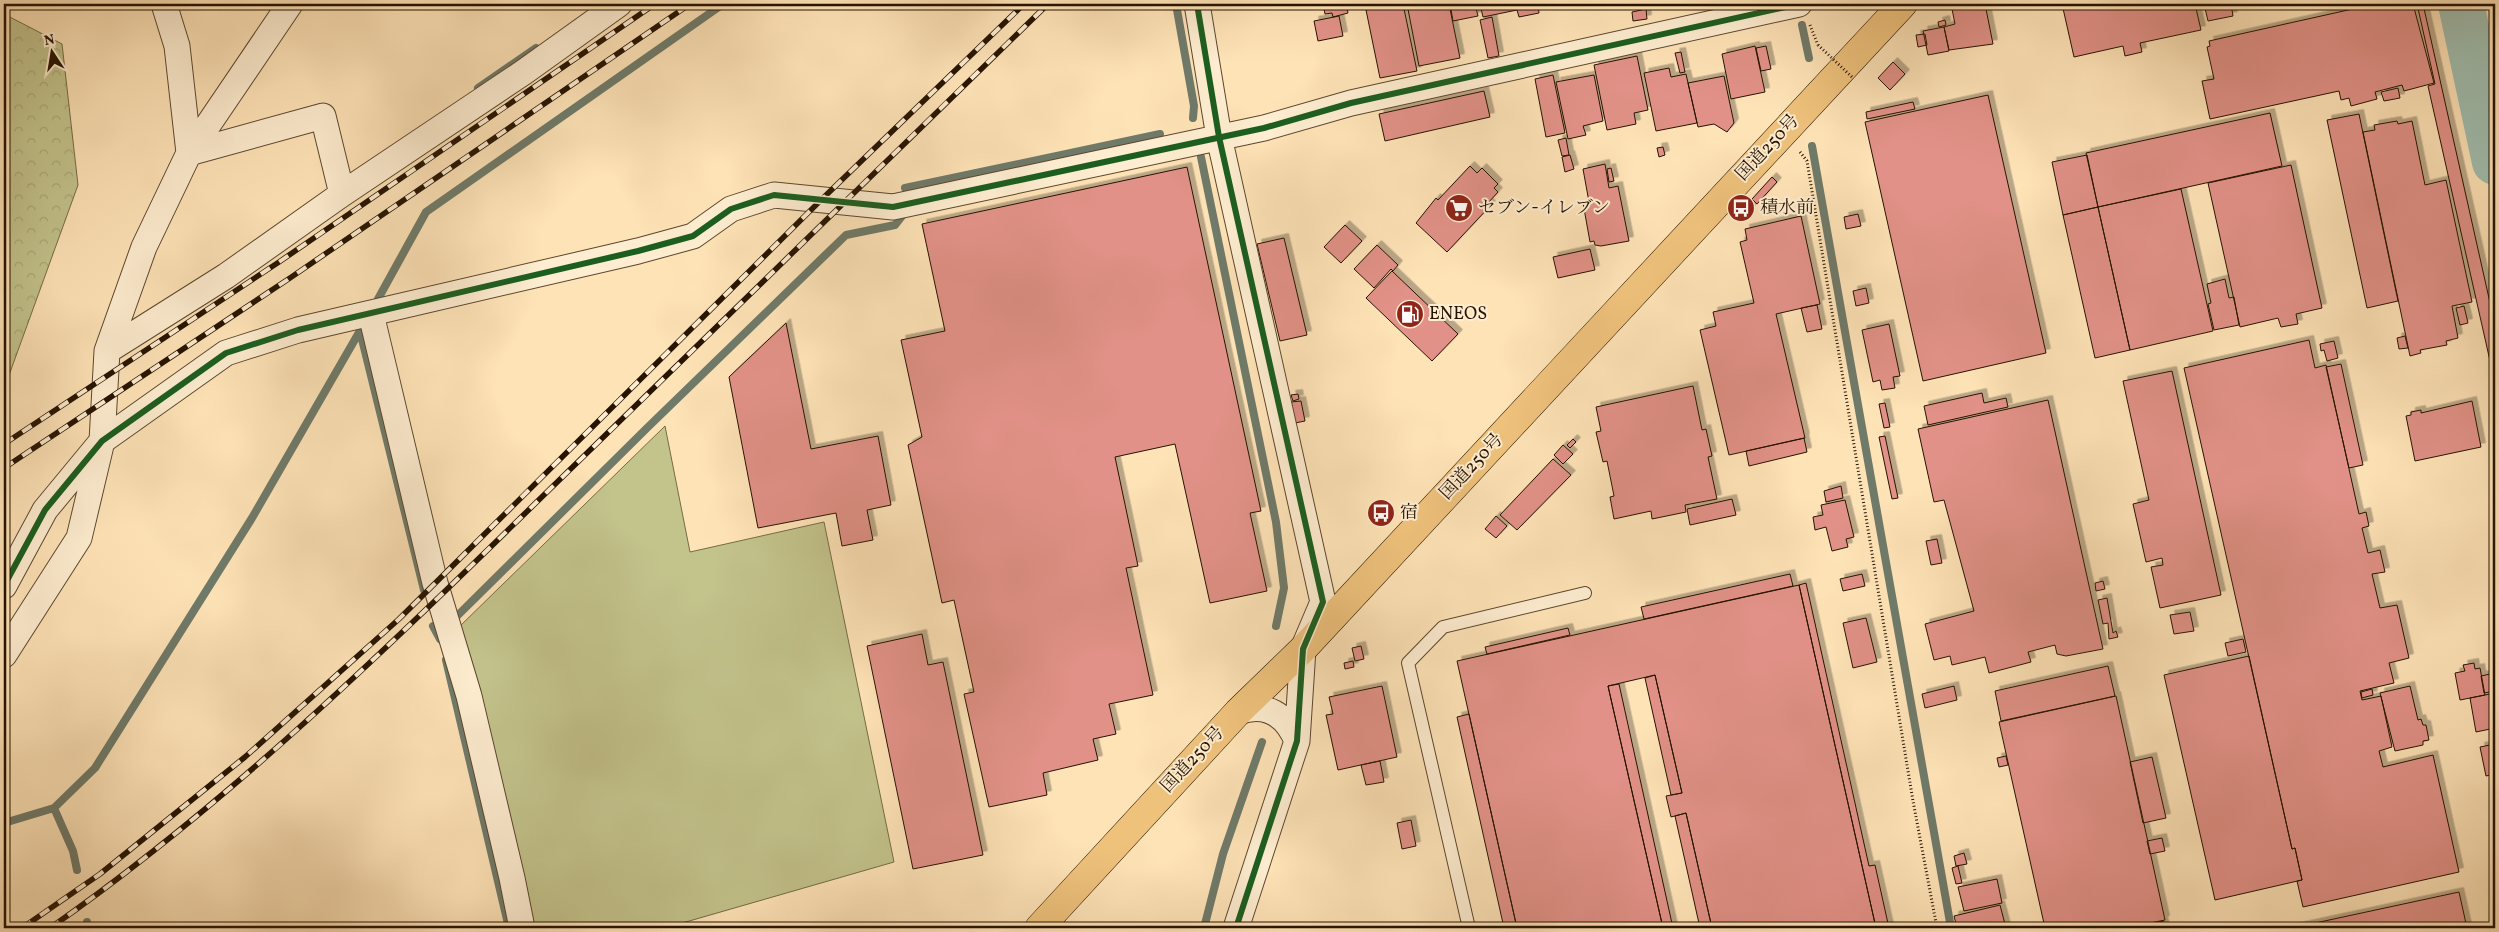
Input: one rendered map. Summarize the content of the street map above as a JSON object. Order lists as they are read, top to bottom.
{
  "streets": {
    "highway": ["国道250号"]
  },
  "places": {
    "supermarket": ["セブン-イレブン"],
    "bus stop": ["積水前", "宿"],
    "fuel station": ["ENEOS"]
  },
  "north": "top"
}
